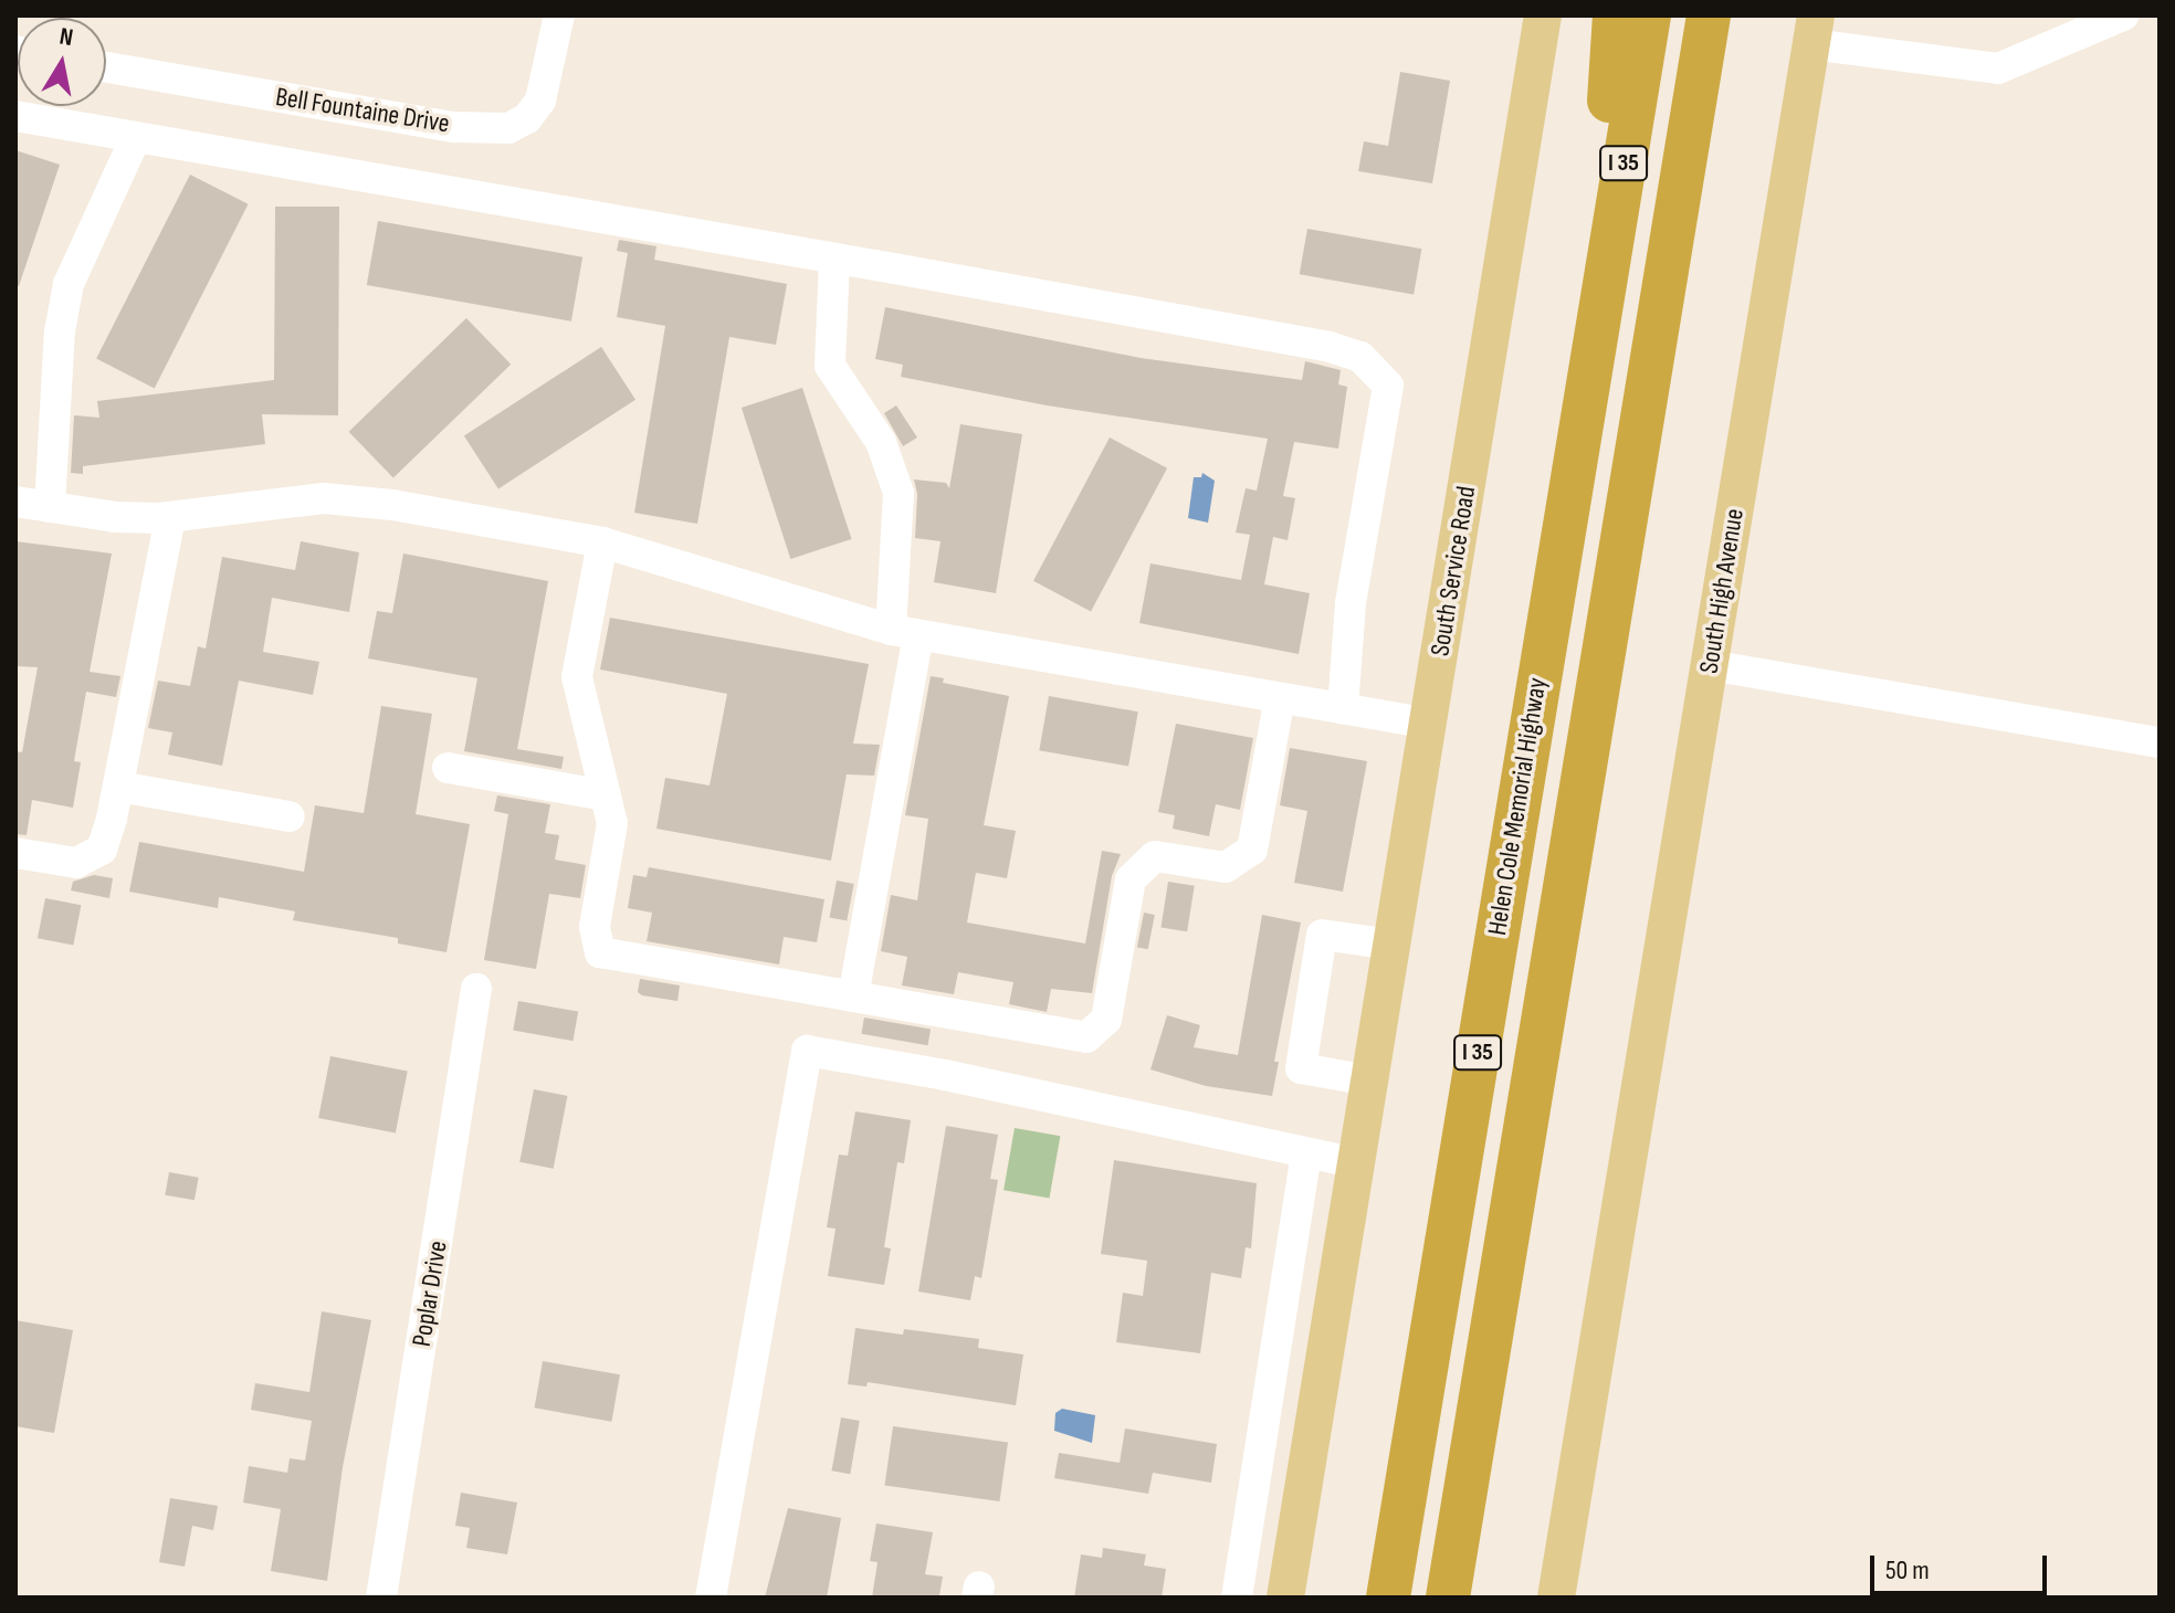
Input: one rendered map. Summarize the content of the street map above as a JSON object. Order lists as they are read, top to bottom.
{
  "streets": {
    "highway": ["I 35", "Helen Cole Memorial Highway"],
    "main road": ["South Service Road", "South High Avenue"],
    "street": ["Bell Fountaine Drive", "Poplar Drive"]
  },
  "scale_bar": "50 m",
  "north": "top"
}
